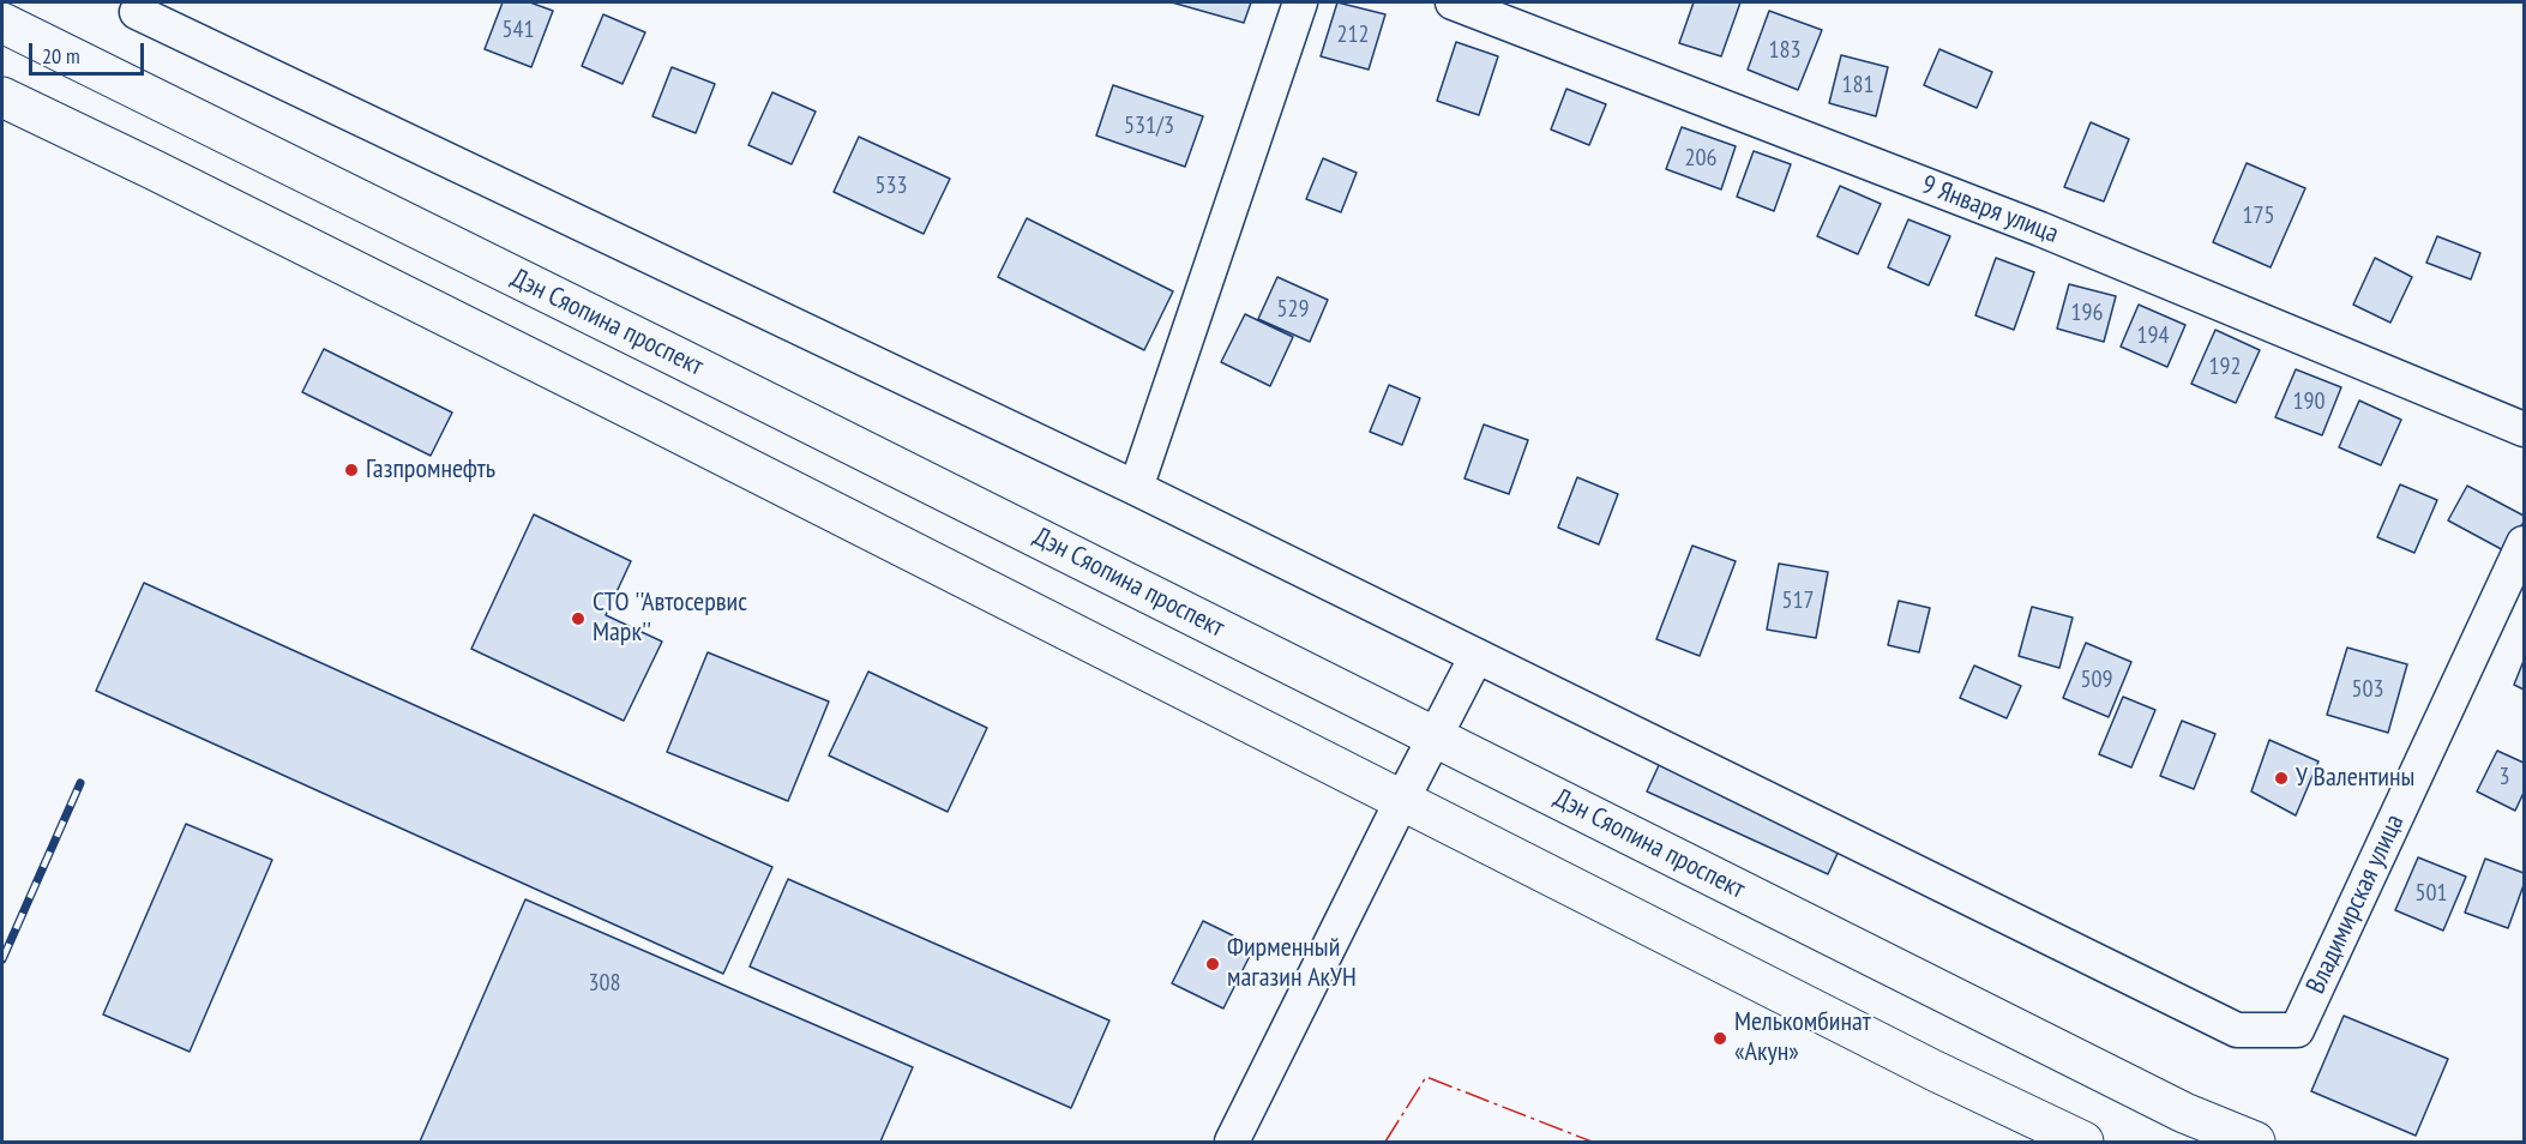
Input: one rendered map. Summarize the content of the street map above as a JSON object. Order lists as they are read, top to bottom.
{
  "streets": {
    "main road": ["Дэн Сяопина проспект"],
    "street": ["9 Января улица", "Владимирская улица"]
  },
  "places": [
    "Газпромнефть",
    "СТО ''Автосервис Марк''",
    "У Валентины",
    "Фирменный магазин АкУН",
    "Мелькомбинат «Акун»"
  ],
  "house_numbers": [
    "541",
    "212",
    "183",
    "181",
    "531/3",
    "206",
    "533",
    "175",
    "529",
    "196",
    "194",
    "192",
    "190",
    "517",
    "509",
    "503",
    "3",
    "501",
    "308"
  ],
  "scale_bar": "20 m"
}
